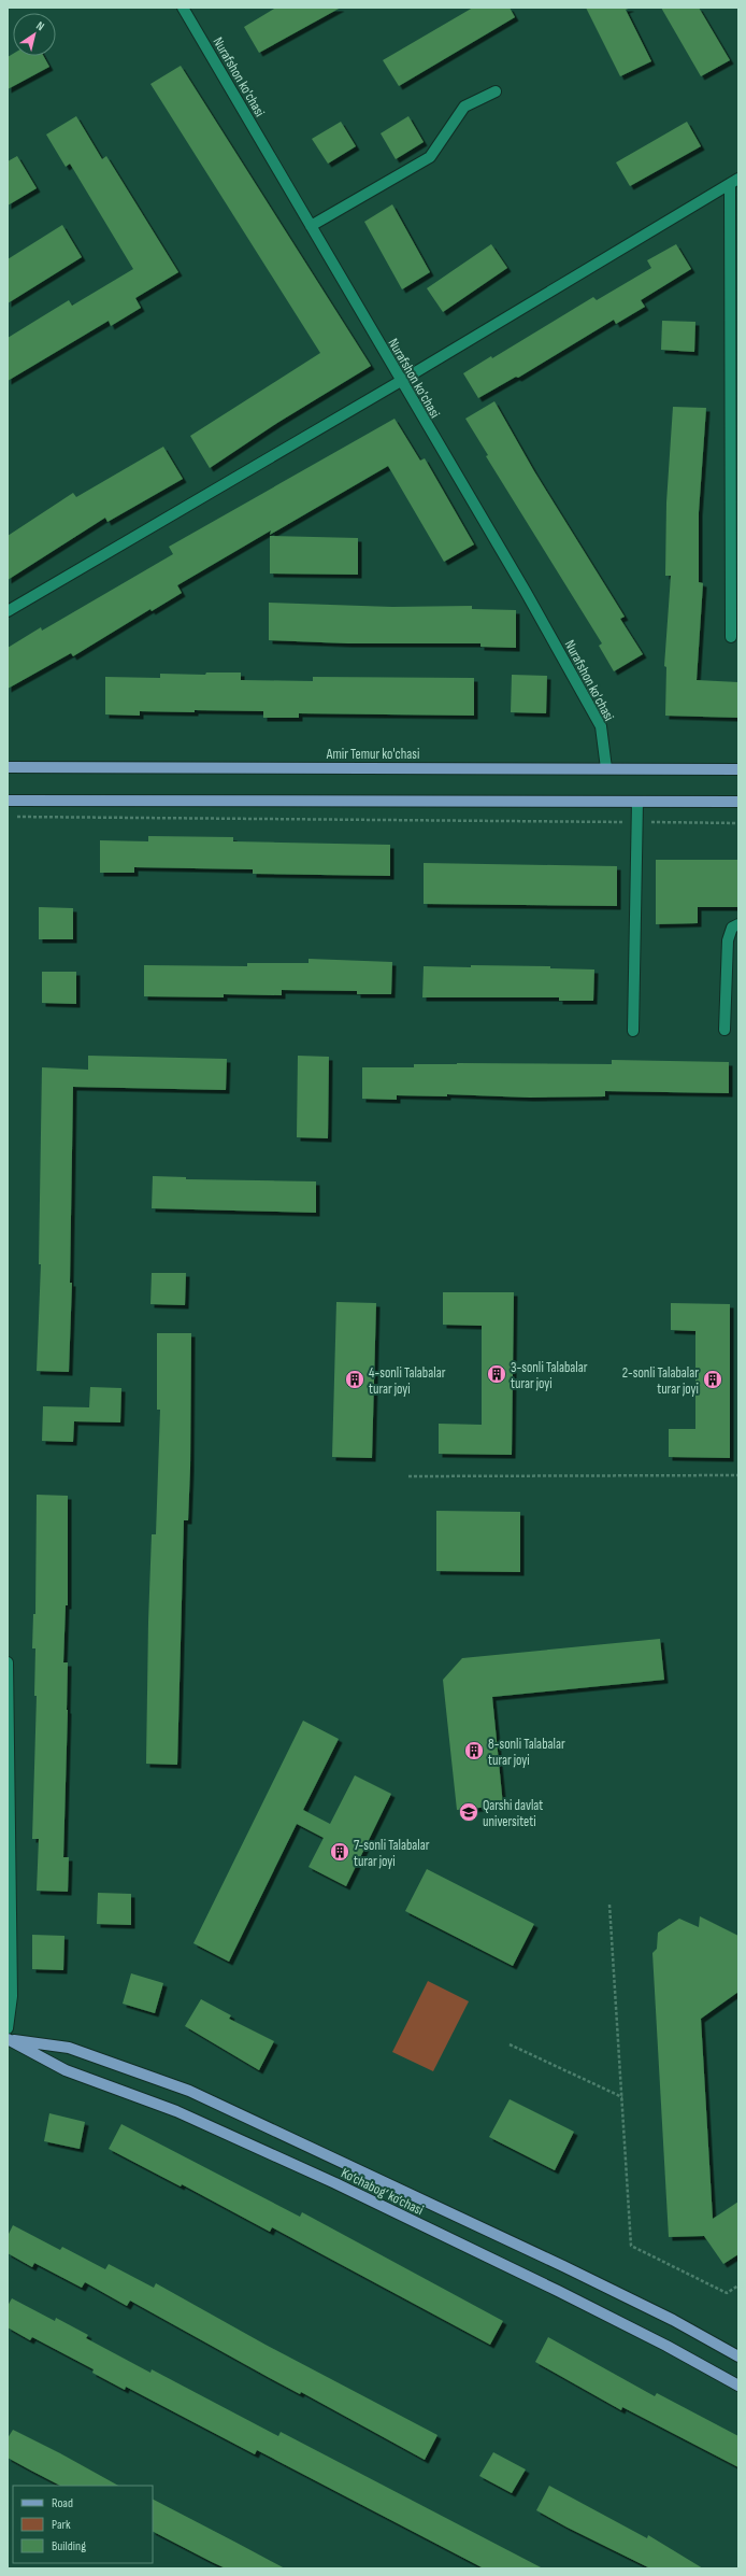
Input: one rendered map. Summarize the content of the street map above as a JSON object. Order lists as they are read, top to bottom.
{
  "streets": {
    "main road": ["Amir Temur ko'chasi", "Ko‘chabog‘ ko‘chasi"],
    "street": ["Nurafshon ko'chasi"]
  },
  "crossings": [
    ["Nurafshon ko'chasi", "Amir Temur ko'chasi"]
  ],
  "places": {
    "building": [
      "3-sonli Talabalar turar joyi",
      "4-sonli Talabalar turar joyi",
      "2-sonli Talabalar turar joyi",
      "8-sonli Talabalar turar joyi",
      "7-sonli Talabalar turar joyi"
    ],
    "school or university": ["Qarshi davlat universiteti"]
  },
  "legend": ["Road", "Park", "Building"],
  "north": "top right"
}
